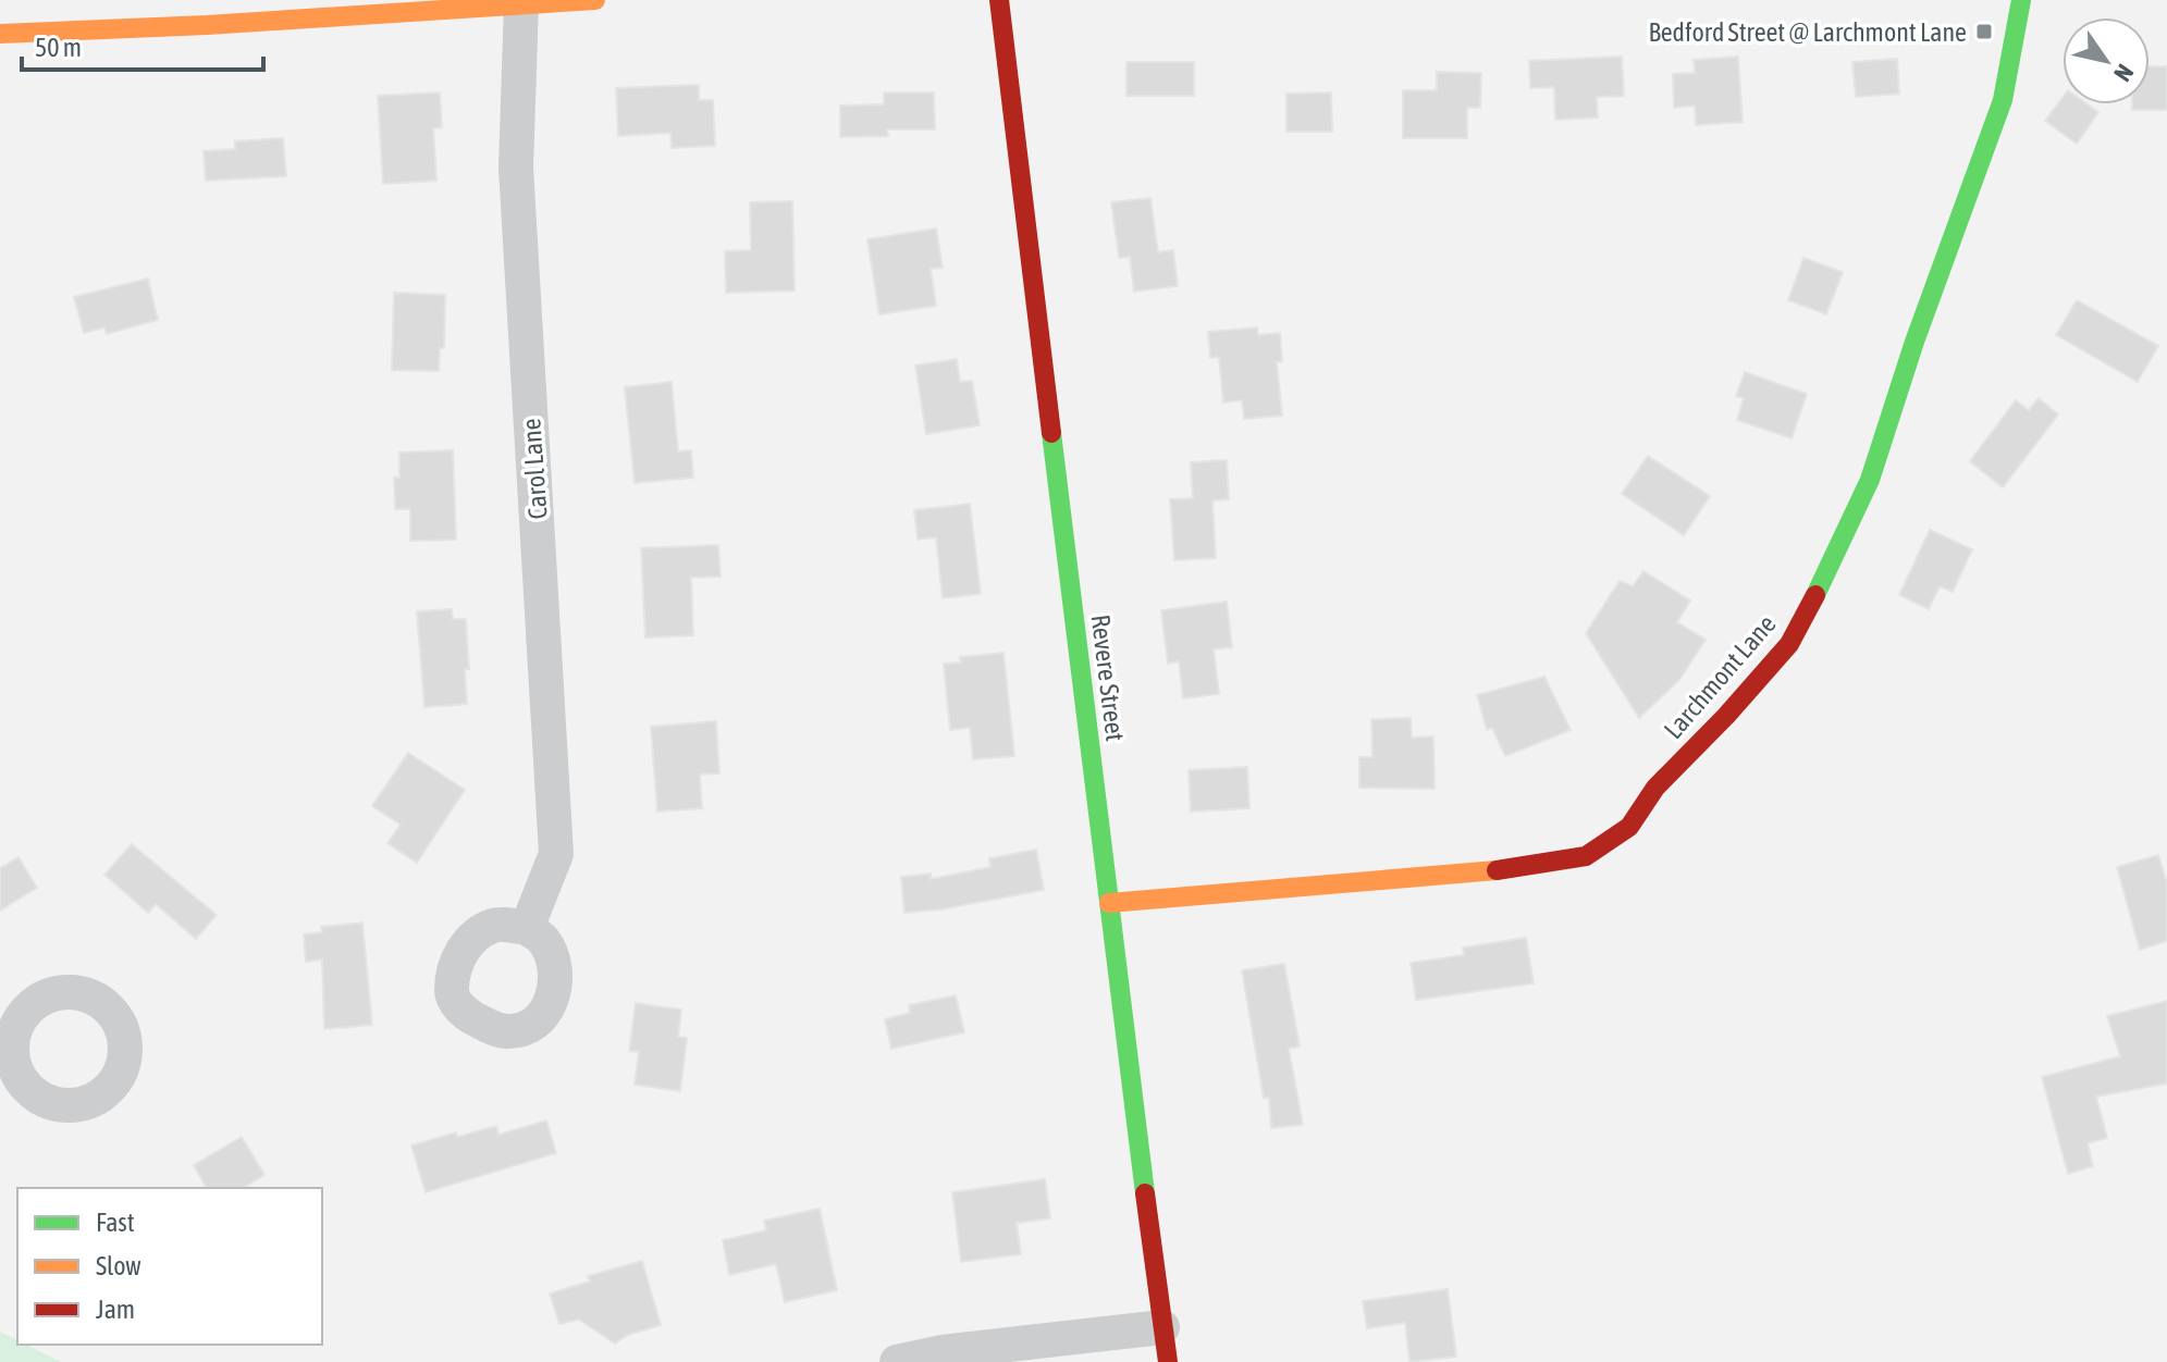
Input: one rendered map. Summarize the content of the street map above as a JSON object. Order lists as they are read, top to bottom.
{
  "streets": {
    "street": ["Carol Lane", "Larchmont Lane", "Revere Street"]
  },
  "crossings": [
    ["Larchmont Lane", "Revere Street"]
  ],
  "places": {
    "transit": ["Bedford Street @ Larchmont Lane"]
  },
  "legend": ["Fast", "Slow", "Jam"],
  "scale_bar": "50 m",
  "north": "bottom right"
}
